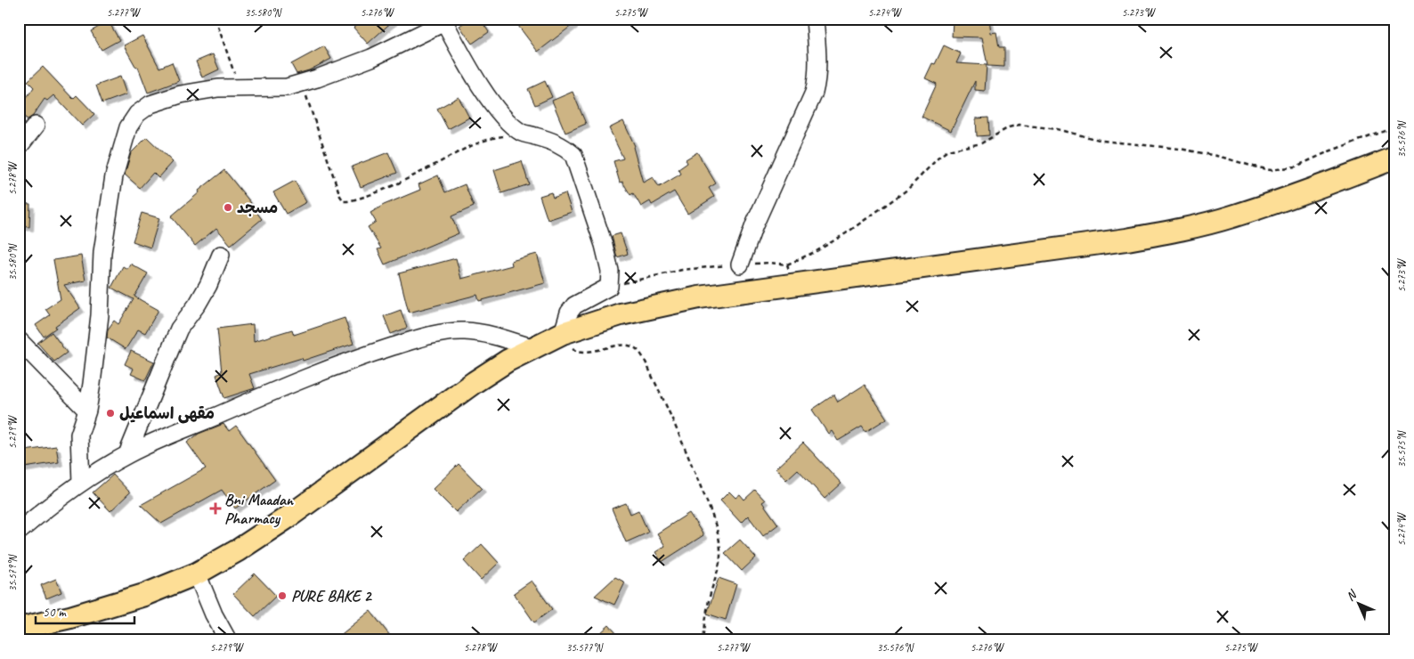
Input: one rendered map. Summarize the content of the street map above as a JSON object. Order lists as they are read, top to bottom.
{
  "places": {
    "other": ["مسجد", "مقهى اسماعيل", "PURE BAKE 2"],
    "health": ["Bni Maadan Pharmacy"]
  },
  "scale_bar": "50 m",
  "north": "top left",
  "coordinates": [
    "5.277°W",
    "35.580°N",
    "5.276°W",
    "5.275°W",
    "5.274°W",
    "5.273°W",
    "35.576°N",
    "5.278°W",
    "5.279°W",
    "35.575°N",
    "35.579°N",
    "35.577°N"
  ]
}
